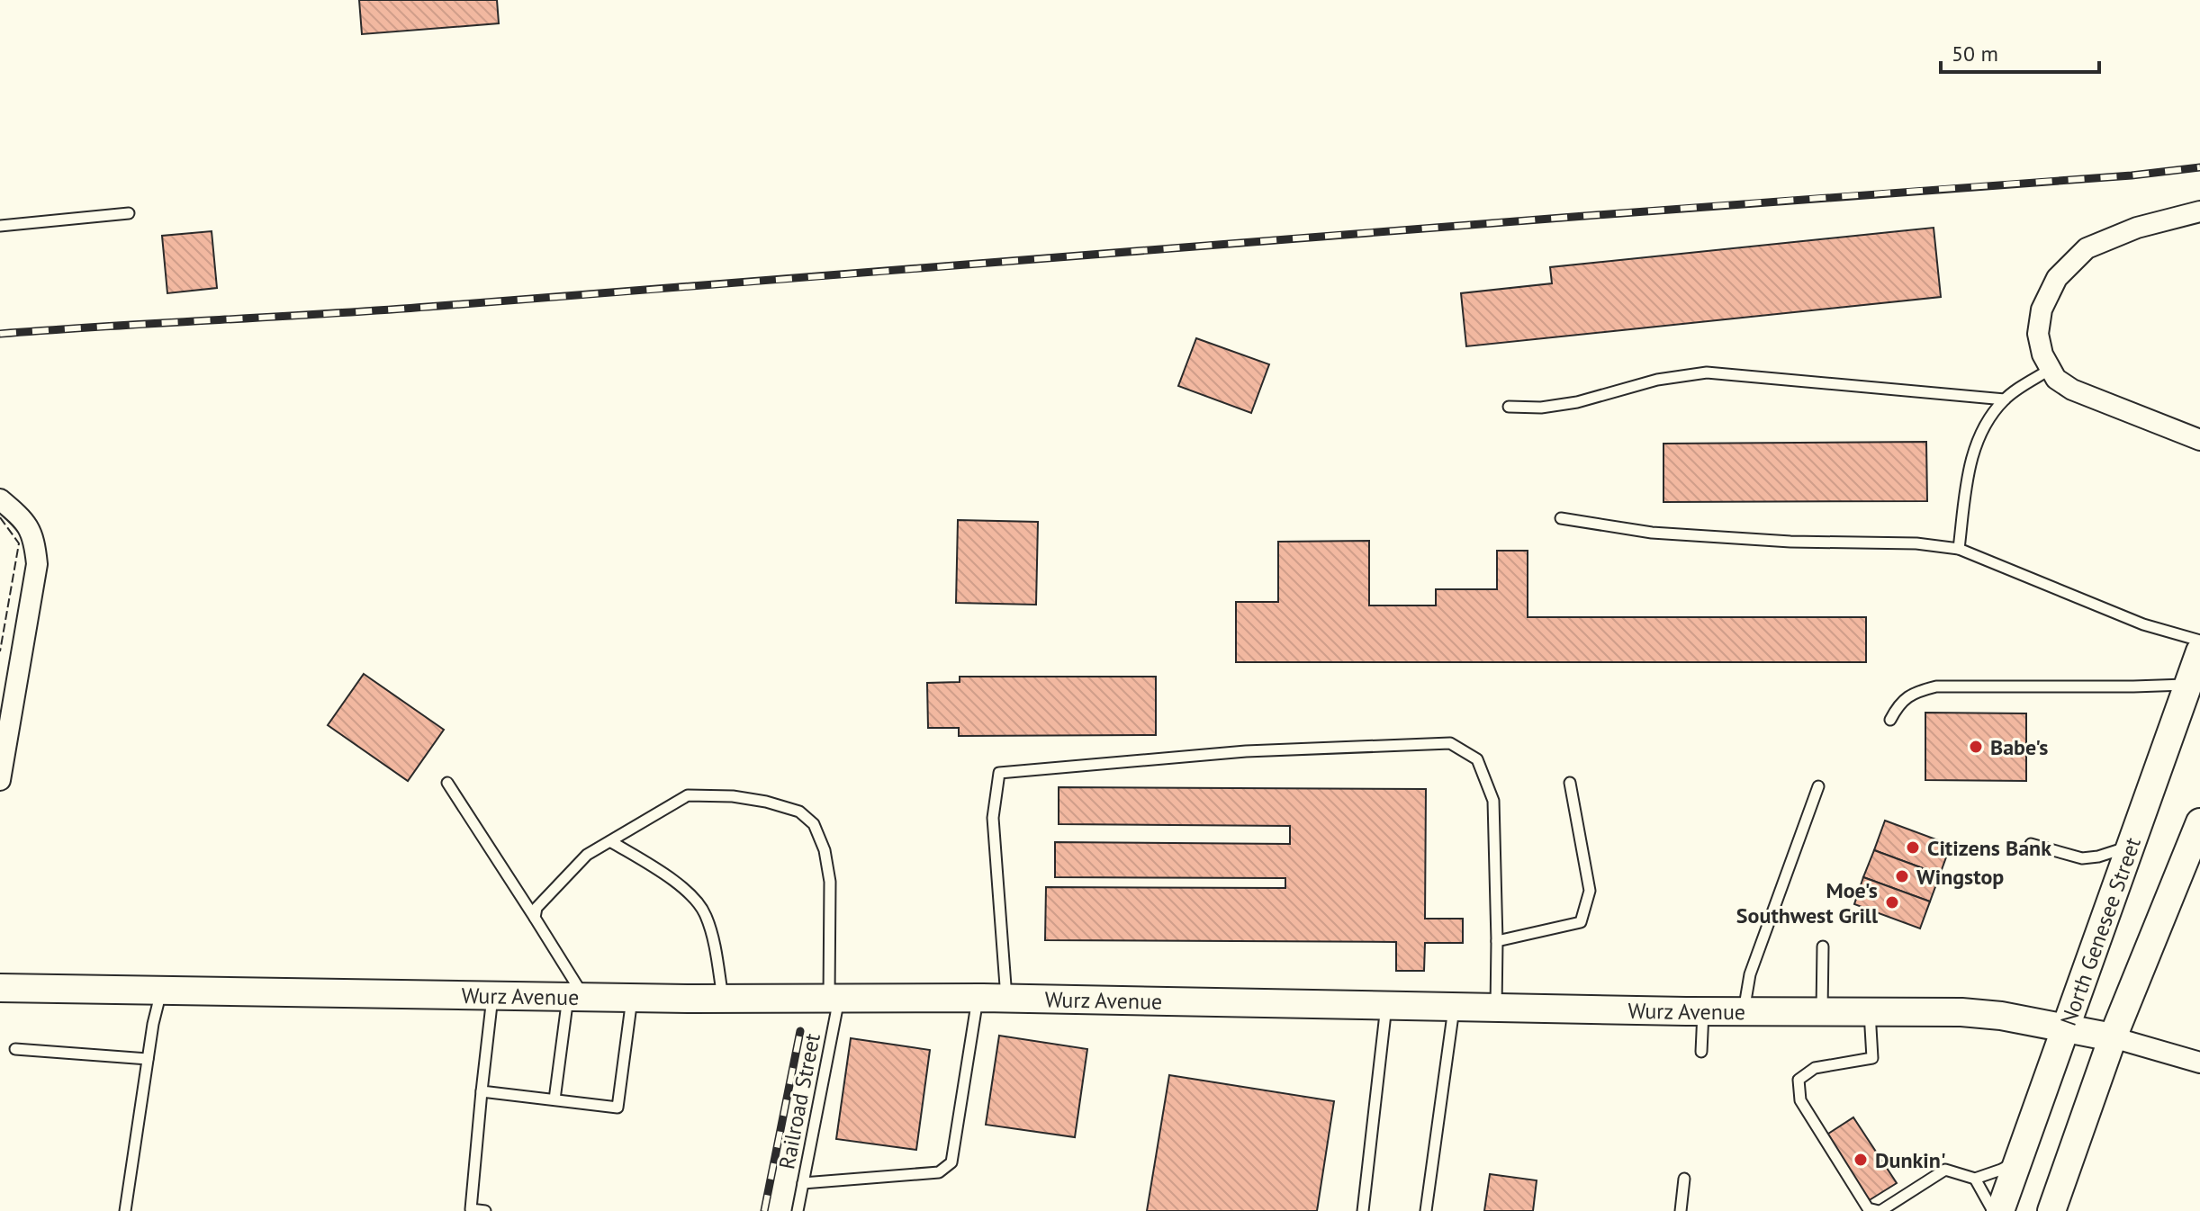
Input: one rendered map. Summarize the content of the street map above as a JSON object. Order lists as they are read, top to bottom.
{
  "streets": {
    "street": ["North Genesee Street", "Wurz Avenue"],
    "lane": ["Railroad Street"]
  },
  "crossings": [
    ["North Genesee Street", "Wurz Avenue"],
    ["Wurz Avenue", "Railroad Street"]
  ],
  "places": [
    "Babe's",
    "Citizens Bank",
    "Wingstop",
    "Moe's Southwest Grill",
    "Dunkin'"
  ],
  "scale_bar": "50 m"
}
